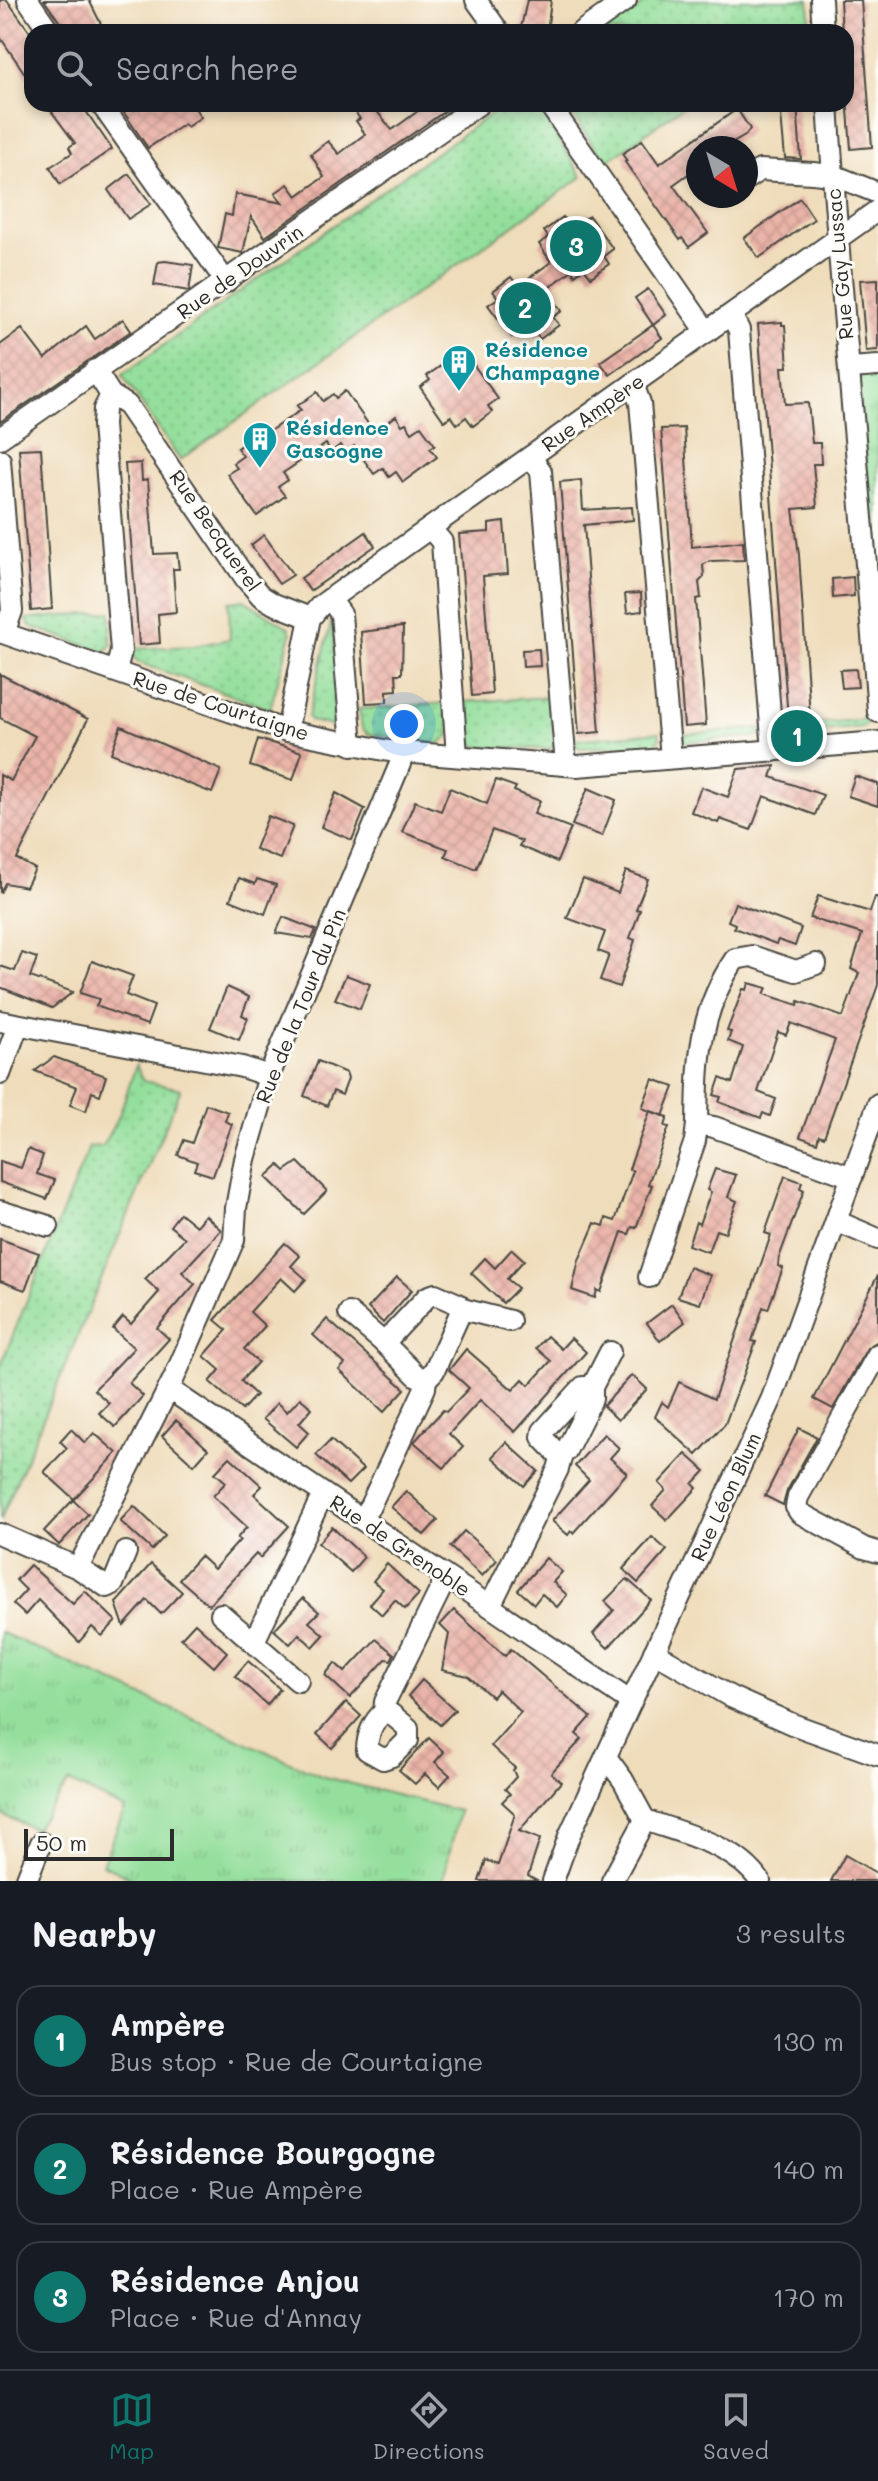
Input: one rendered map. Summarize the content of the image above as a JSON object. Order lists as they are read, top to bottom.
{
  "streets": {
    "street": [
      "Rue Gay Lussac",
      "Rue de Douvrin",
      "Rue Ampère",
      "Rue Becquerel",
      "Rue de Courtaigne",
      "Rue de la Tour du Pin",
      "Rue Léon Blum",
      "Rue de Grenoble"
    ]
  },
  "crossings": [
    ["Rue Gay Lussac", "Rue Ampère"],
    ["Rue de Douvrin", "Rue Becquerel"],
    ["Rue Ampère", "Rue Becquerel"],
    ["Rue de Courtaigne", "Rue de la Tour du Pin"],
    ["Rue de la Tour du Pin", "Rue de Grenoble"],
    ["Rue Léon Blum", "Rue de Grenoble"]
  ],
  "places": {
    "building": ["Résidence Champagne", "Résidence Gascogne"]
  },
  "scale_bar": "50 m",
  "north": "bottom right",
  "page": {
    "search": "Search here",
    "pins": ["3", "2", "1"],
    "scale": "50 m",
    "heading": ["Nearby", "3 results"],
    "list": [
      {
        "mark": "1",
        "name": "Ampère",
        "note": "Bus stop · Rue de Courtaigne",
        "value": "130 m"
      },
      {
        "mark": "2",
        "name": "Résidence Bourgogne",
        "note": "Place · Rue Ampère",
        "value": "140 m"
      },
      {
        "mark": "3",
        "name": "Résidence Anjou",
        "note": "Place · Rue d'Annay",
        "value": "170 m"
      }
    ],
    "nav": ["Map", "Directions", "Saved"]
  }
}
